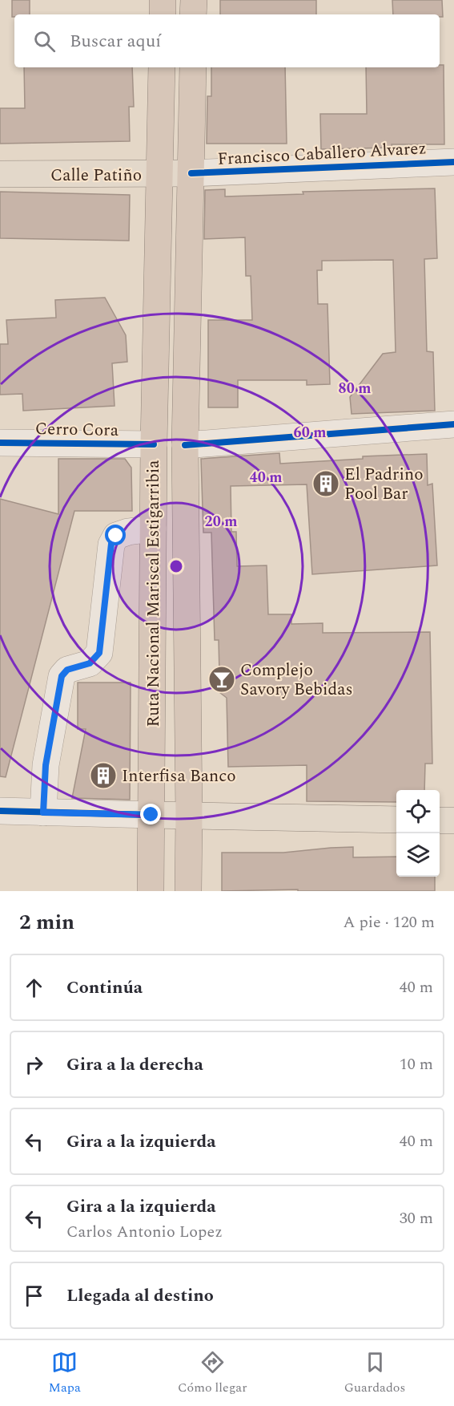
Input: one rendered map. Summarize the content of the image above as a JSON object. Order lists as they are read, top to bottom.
{
  "streets": {
    "highway": ["Ruta Nacional Mariscal Estigarribia"],
    "main road": ["Calle Patiño"],
    "street": ["Francisco Caballero Alvarez", "Cerro Cora"]
  },
  "crossings": [
    ["Francisco Caballero Alvarez", "Calle Patiño"],
    ["Francisco Caballero Alvarez", "Ruta Nacional Mariscal Estigarribia"],
    ["Calle Patiño", "Ruta Nacional Mariscal Estigarribia"],
    ["Cerro Cora", "Ruta Nacional Mariscal Estigarribia"]
  ],
  "places": {
    "building": ["El Padrino Pool Bar", "Interfisa Banco"],
    "bar": ["Complejo Savory Bebidas"]
  },
  "page": {
    "search": "Buscar aquí",
    "heading": ["2 min", "A pie · 120 m"],
    "list": [
      ["Continúa", "40 m"],
      ["Gira a la derecha", "10 m"],
      ["Gira a la izquierda", "40 m"],
      ["Gira a la izquierda", "Carlos Antonio Lopez", "30 m"],
      "Llegada al destino"
    ],
    "nav": ["Mapa", "Cómo llegar", "Guardados"]
  },
  "rings": [
    "80 m",
    "60 m",
    "40 m",
    "20 m"
  ]
}
